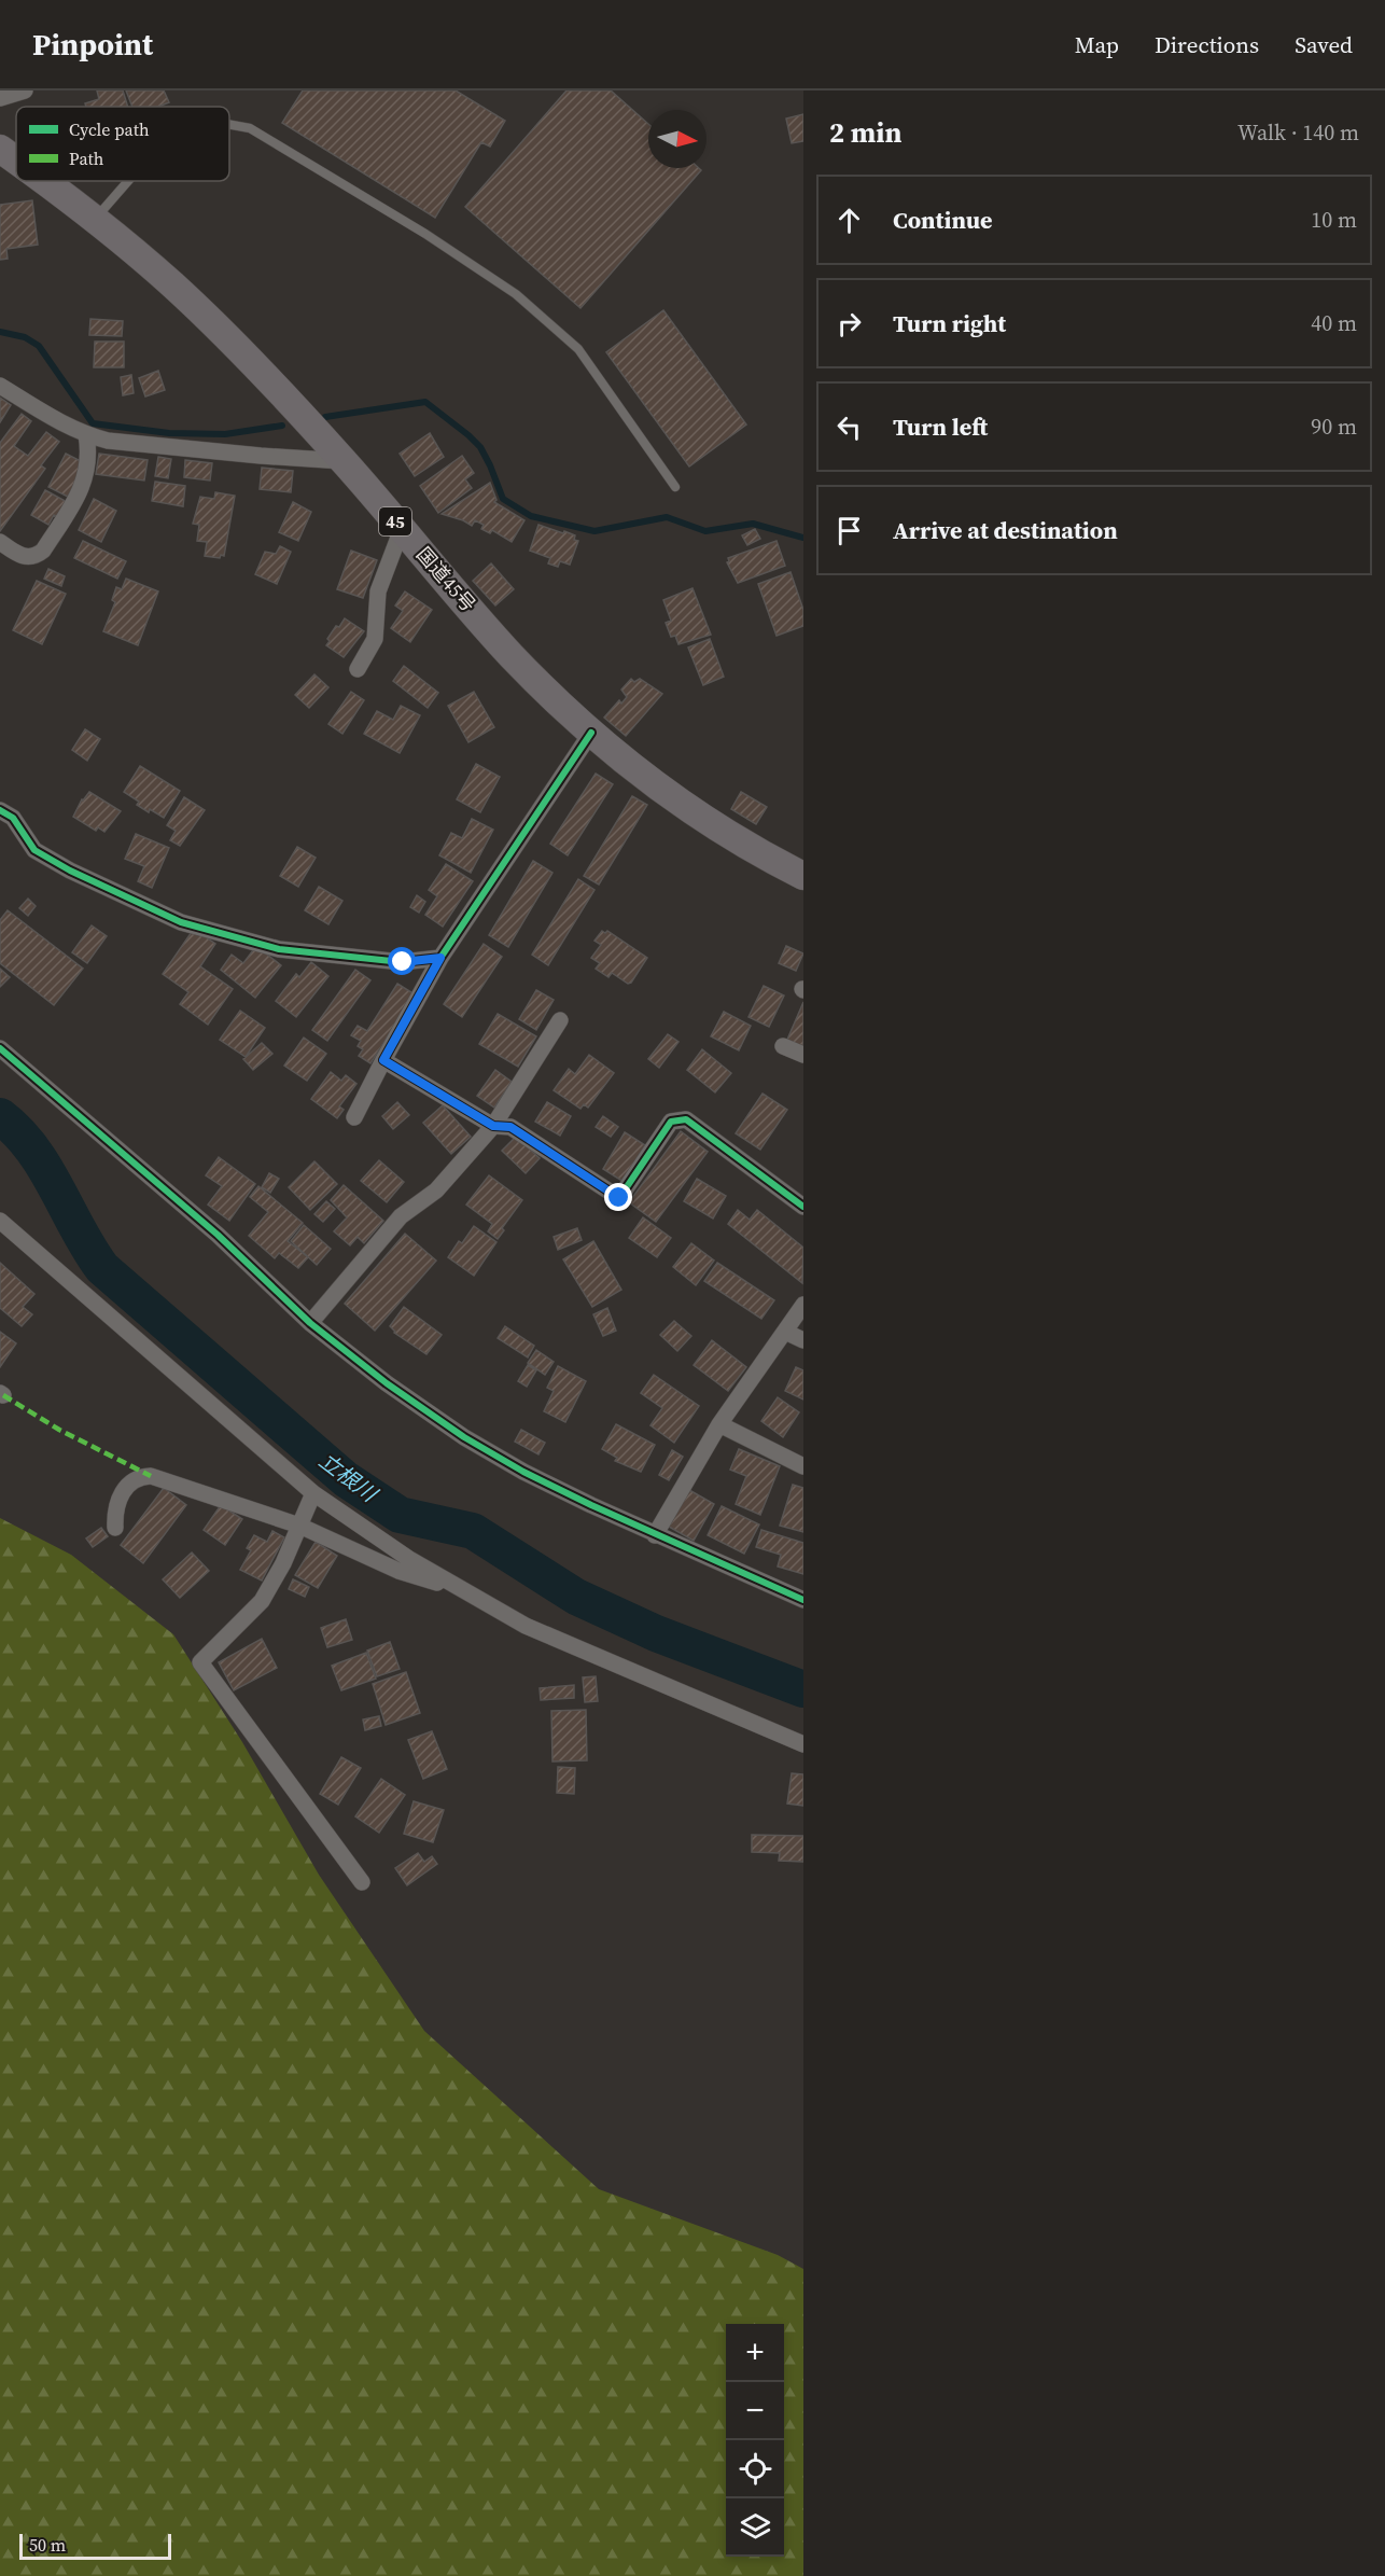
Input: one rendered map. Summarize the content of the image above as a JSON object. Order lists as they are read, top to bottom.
{
  "streets": {
    "highway": ["45", "国道45号"]
  },
  "water": ["立根川"],
  "legend": ["Cycle path", "Path"],
  "scale_bar": "50 m",
  "north": "right",
  "page": {
    "header": "Pinpoint",
    "nav": ["Map", "Directions", "Saved"],
    "heading": ["2 min", "Walk · 140 m"],
    "list": [
      ["Continue", "10 m"],
      ["Turn right", "40 m"],
      ["Turn left", "90 m"],
      "Arrive at destination"
    ],
    "map_buttons": ["+", "−"],
    "scale": "50 m"
  }
}
